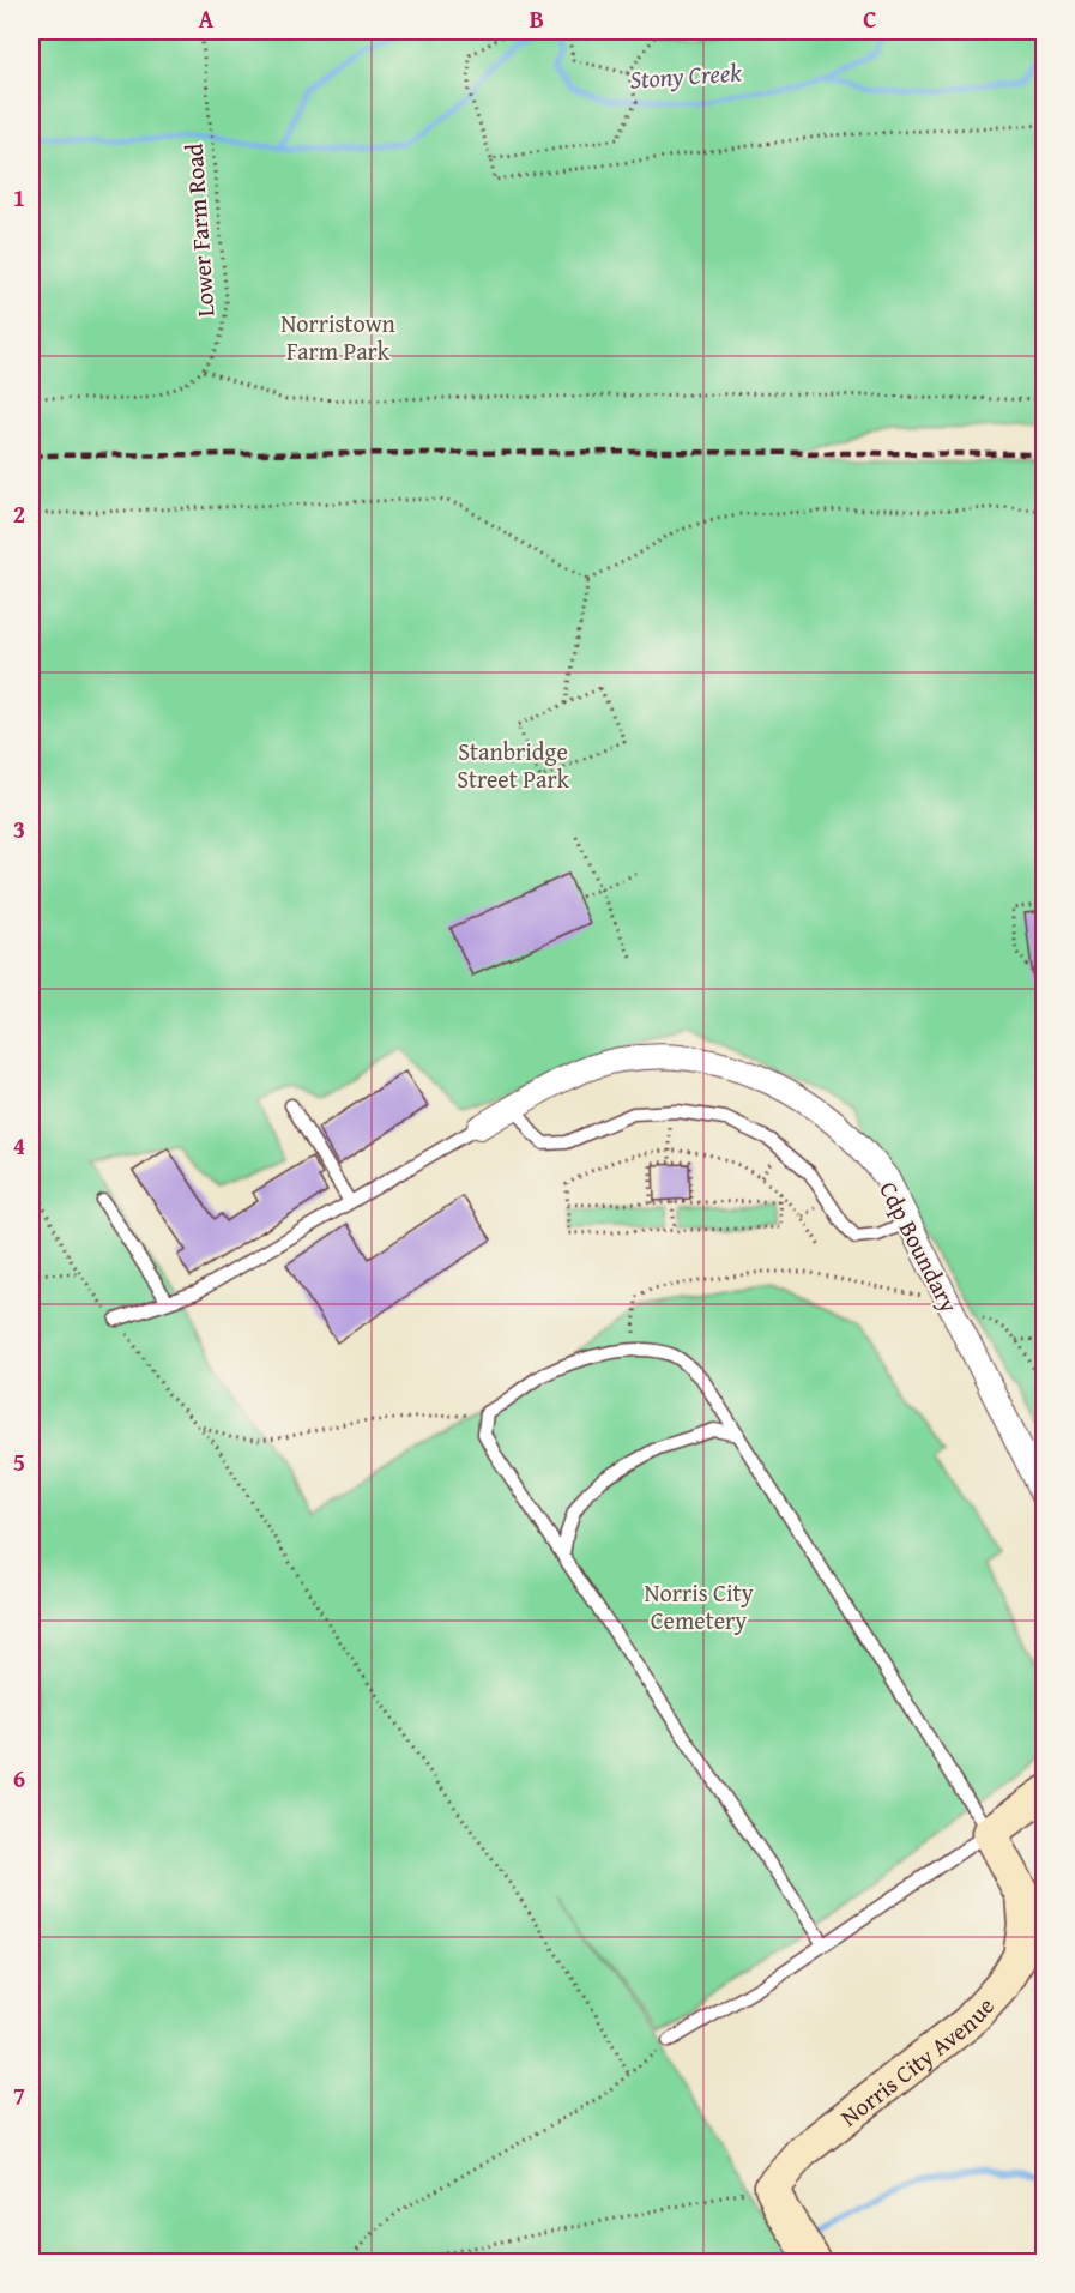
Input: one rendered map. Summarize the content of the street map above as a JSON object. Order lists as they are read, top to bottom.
{
  "streets": {
    "street": ["Cdp Boundary", "Norris City Avenue"],
    "path": ["Lower Farm Road"]
  },
  "water": ["Stony Creek"],
  "parks": ["Norristown Farm Park", "Stanbridge Street Park", "Norris City Cemetery"],
  "grid": {
    "columns": ["A", "B", "C"],
    "rows": [
      "1",
      "2",
      "3",
      "4",
      "5",
      "6",
      "7"
    ]
  }
}
